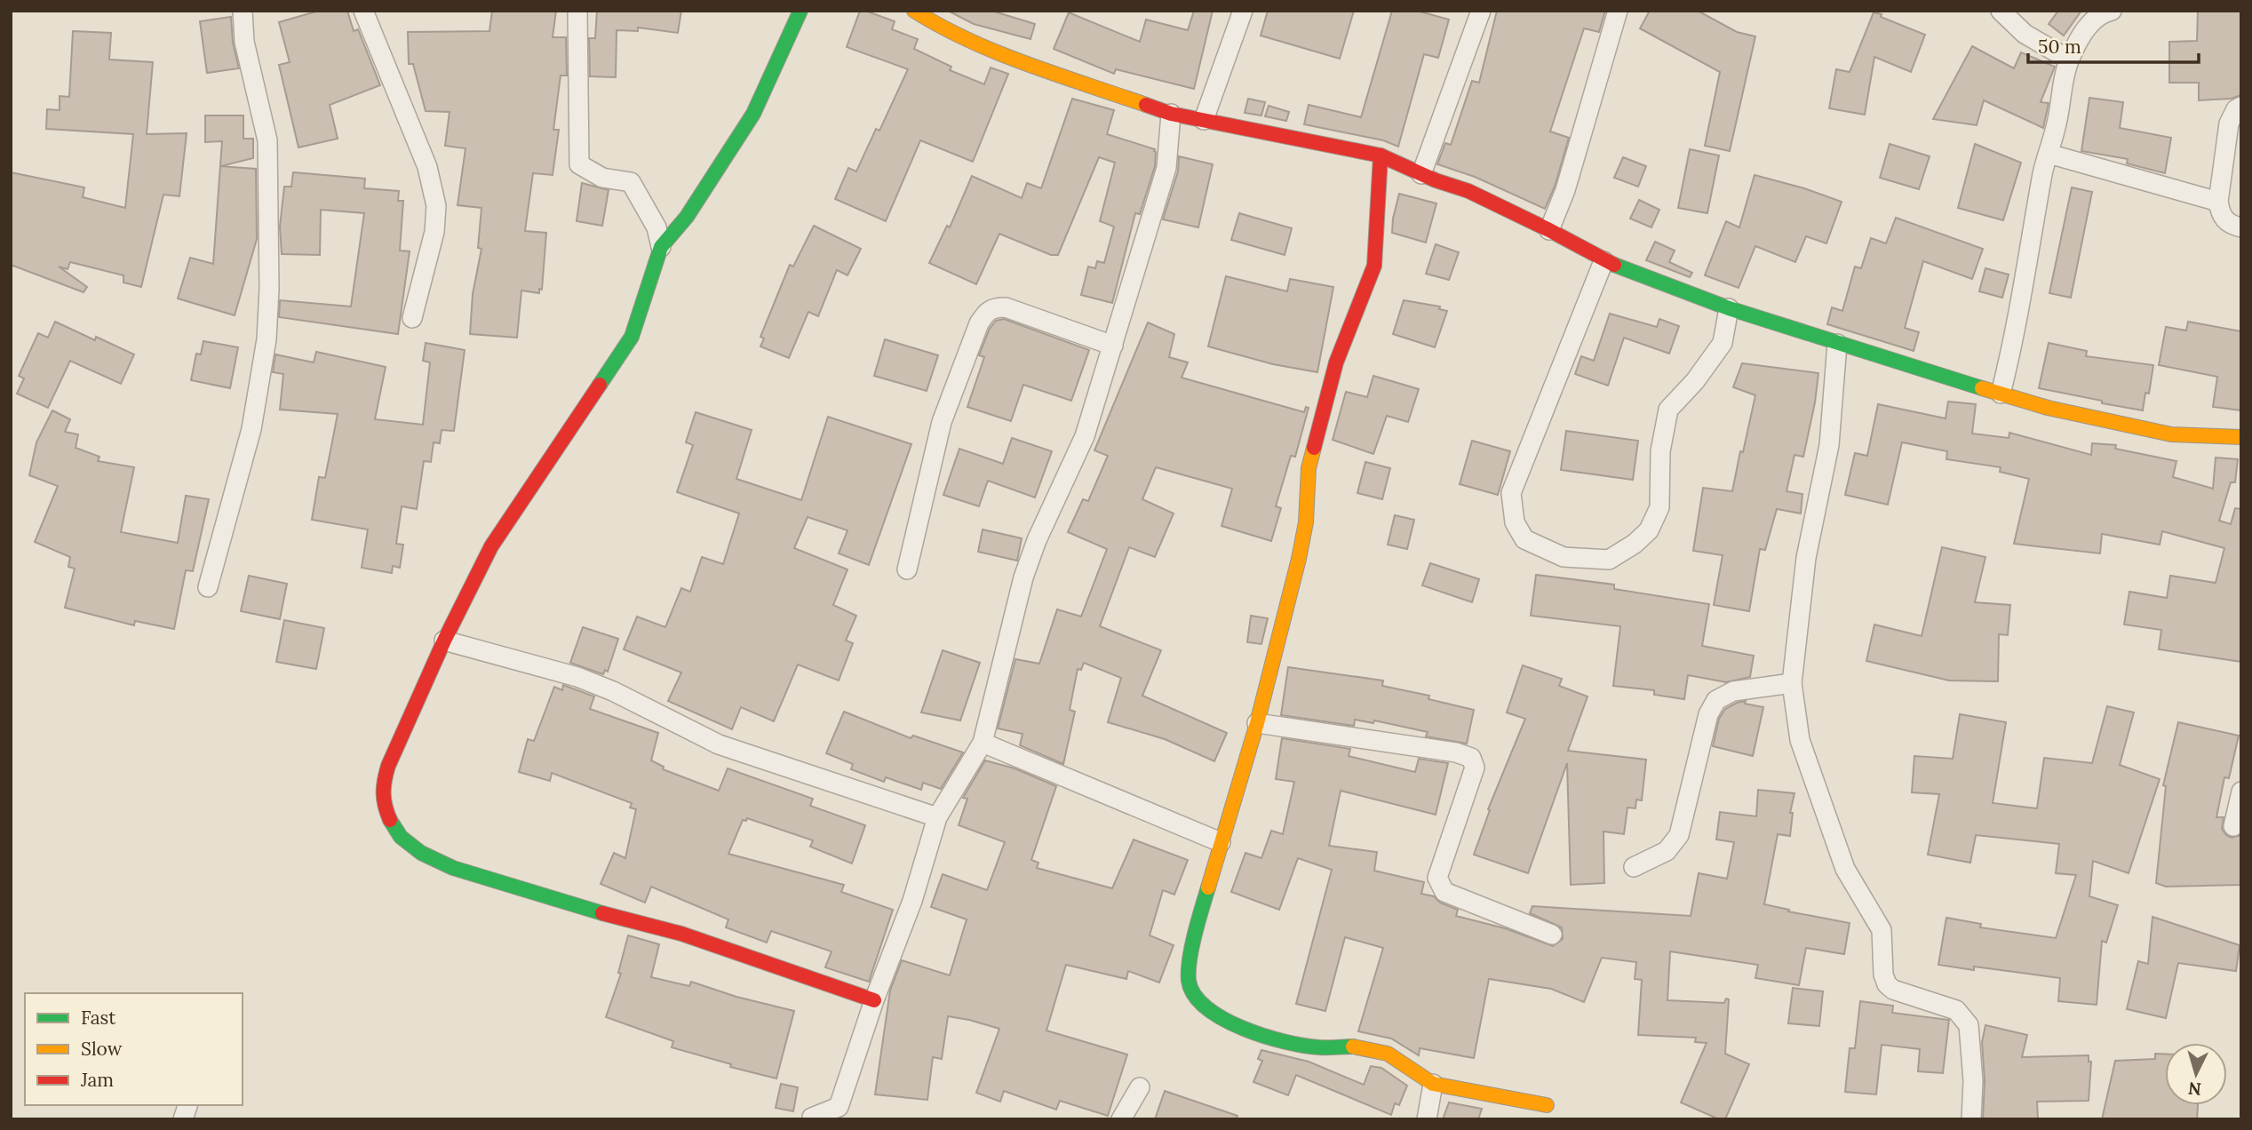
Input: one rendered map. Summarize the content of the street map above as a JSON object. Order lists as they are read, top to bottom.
{
  "legend": ["Fast", "Slow", "Jam"],
  "scale_bar": "50 m",
  "north": "bottom"
}
